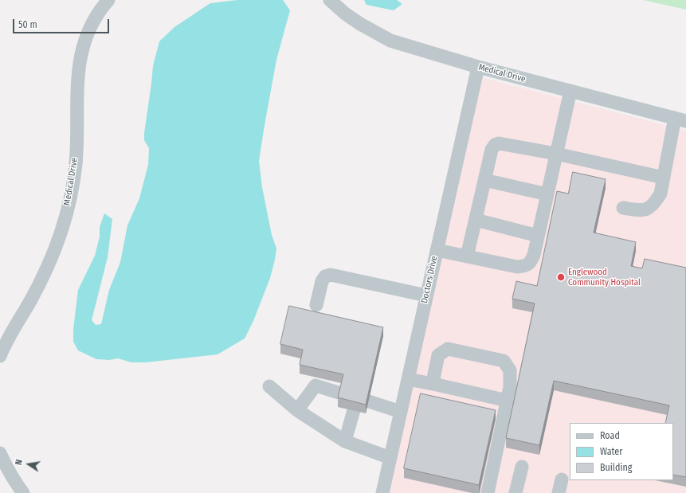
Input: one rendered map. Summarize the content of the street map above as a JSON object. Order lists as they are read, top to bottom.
{
  "streets": {
    "street": ["Medical Drive", "Doctors Drive"]
  },
  "crossings": [
    ["Medical Drive", "Doctors Drive"]
  ],
  "places": ["Englewood Community Hospital"],
  "legend": ["Road", "Water", "Building"],
  "scale_bar": "50 m",
  "north": "left"
}
